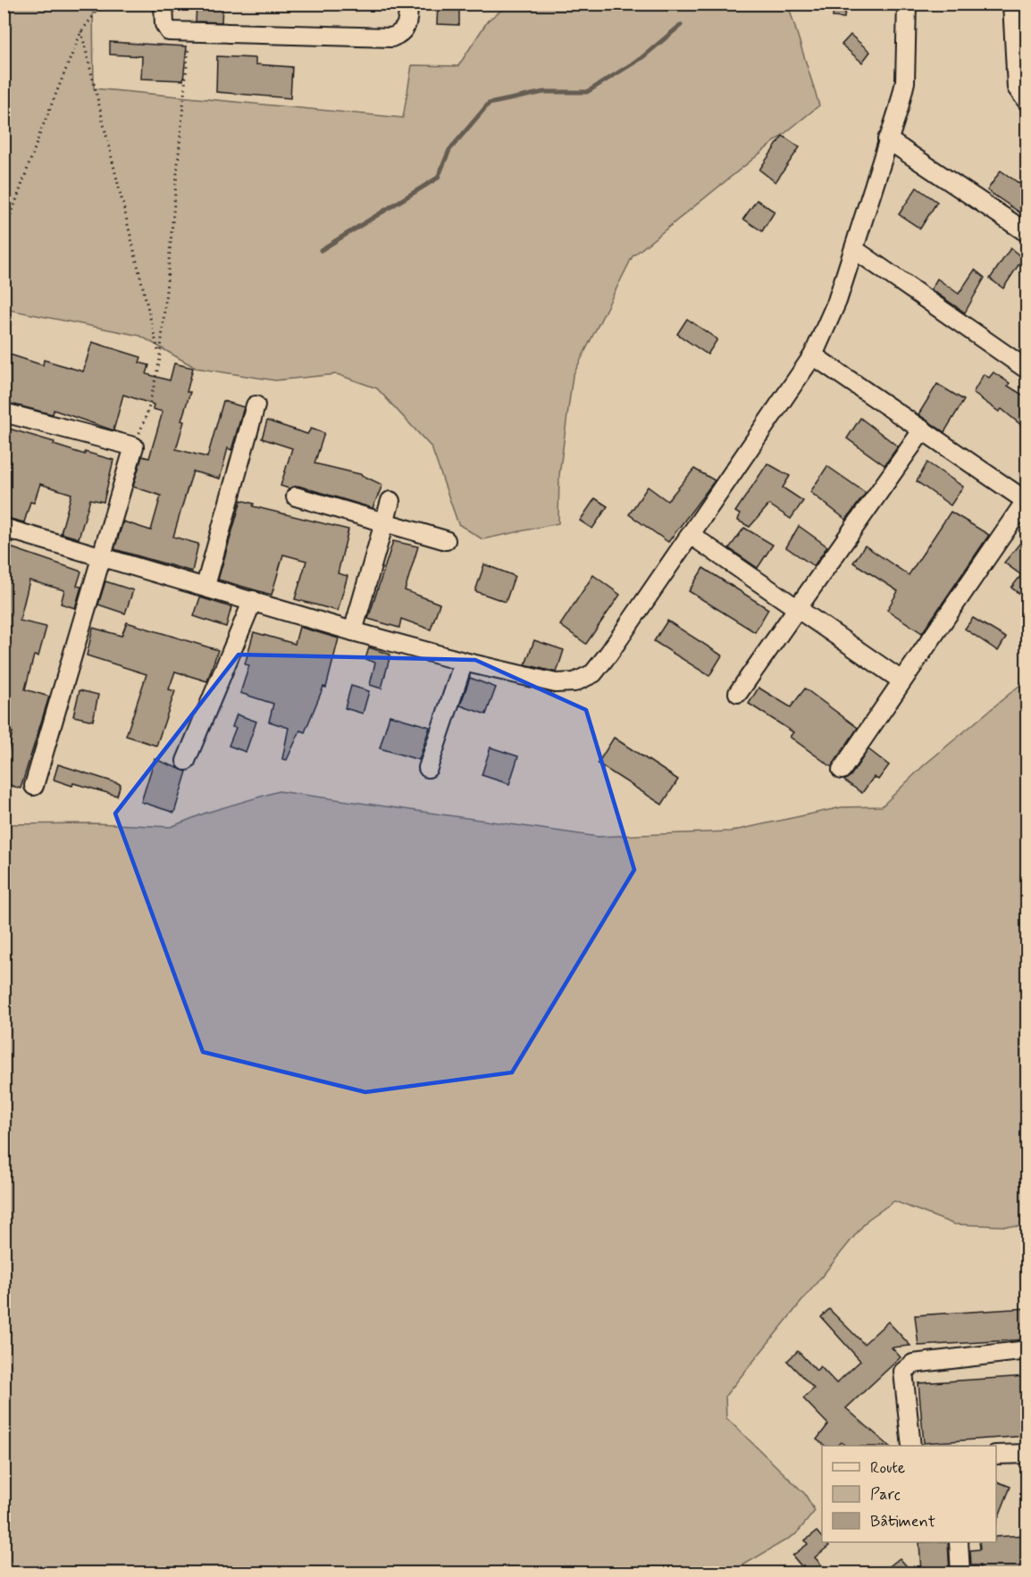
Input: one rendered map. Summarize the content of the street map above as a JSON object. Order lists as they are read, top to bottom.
{
  "legend": ["Route", "Parc", "Bâtiment"]
}
